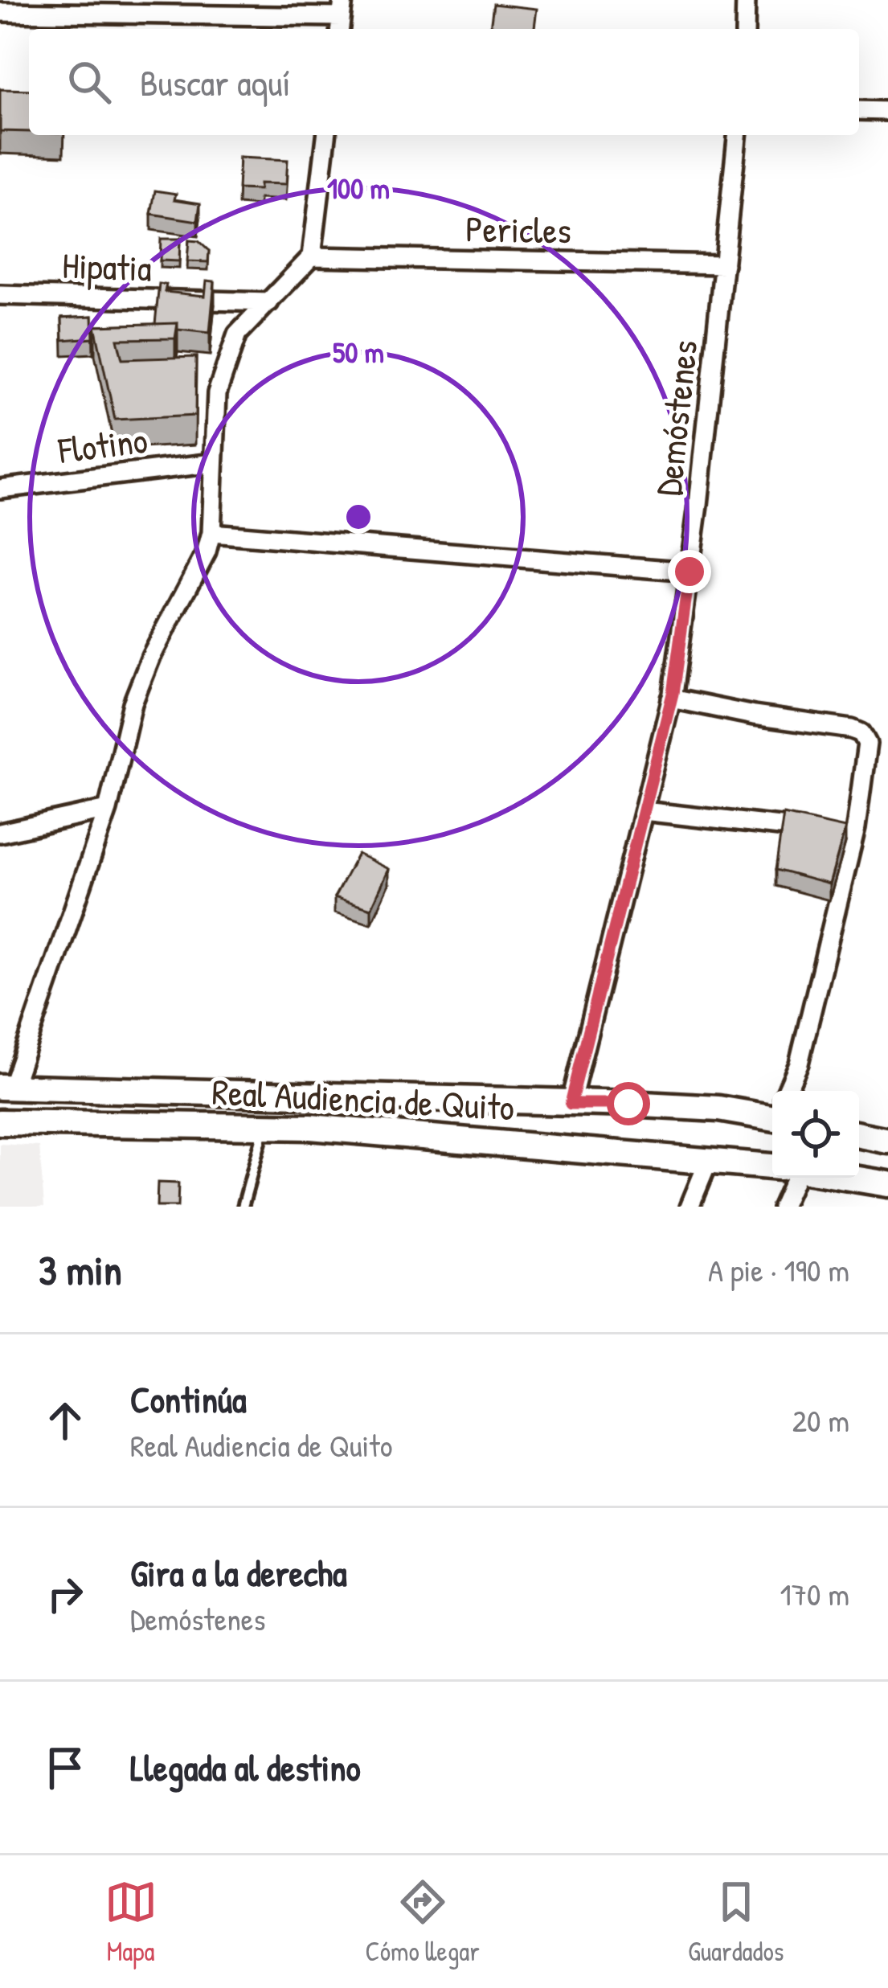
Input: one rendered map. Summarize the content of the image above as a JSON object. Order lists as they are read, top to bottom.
{
  "streets": {
    "main road": ["Real Audiencia de Quito"],
    "street": [
      "Pericles",
      "Hipatia",
      "Demóstenes",
      "Flotino"
    ]
  },
  "crossings": [
    ["Pericles", "Demóstenes"],
    ["Demóstenes", "Real Audiencia de Quito"]
  ],
  "page": {
    "search": "Buscar aquí",
    "heading": ["3 min", "A pie · 190 m"],
    "list": [
      ["Continúa", "Real Audiencia de Quito", "20 m"],
      ["Gira a la derecha", "Demóstenes", "170 m"],
      "Llegada al destino"
    ],
    "nav": ["Mapa", "Cómo llegar", "Guardados"]
  },
  "rings": ["100 m", "50 m"]
}
